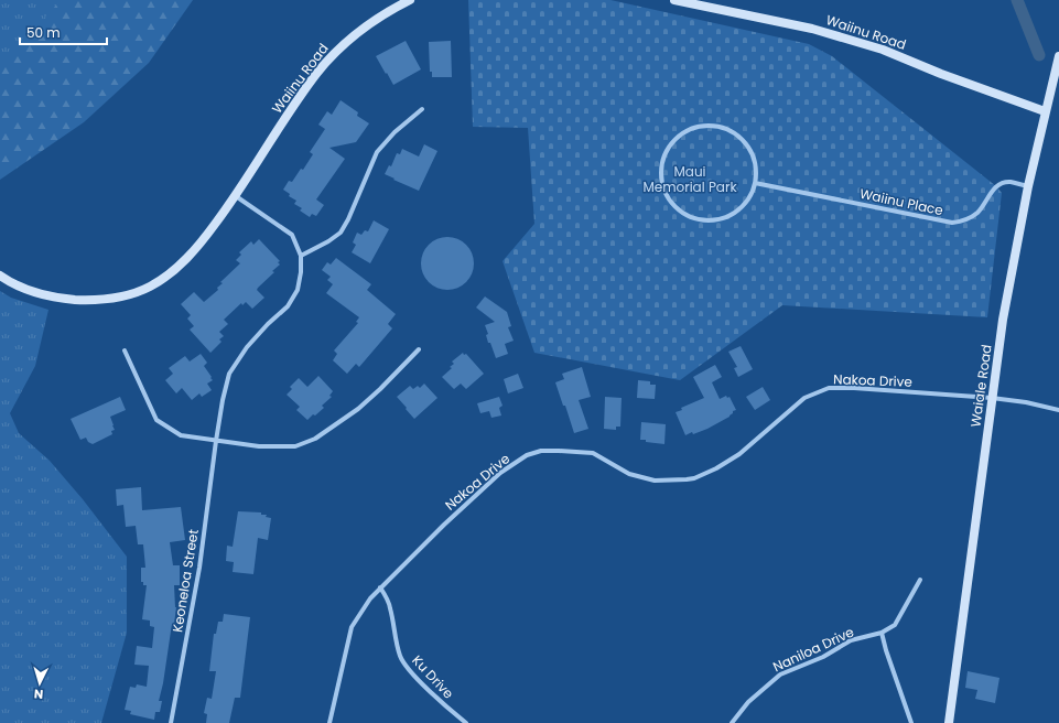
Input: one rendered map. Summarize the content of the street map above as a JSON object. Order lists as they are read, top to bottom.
{
  "streets": {
    "street": [
      "Waiinu Road",
      "Waiinu Place",
      "Nakoa Drive",
      "Waiale Road",
      "Keoneloa Street",
      "Naniloa Drive",
      "Ku Drive"
    ]
  },
  "crossings": [
    ["Waiinu Road", "Waiale Road"],
    ["Waiinu Place", "Waiale Road"],
    ["Nakoa Drive", "Waiale Road"],
    ["Nakoa Drive", "Ku Drive"]
  ],
  "parks": ["Maui Memorial Park"],
  "scale_bar": "50 m",
  "north": "bottom"
}
